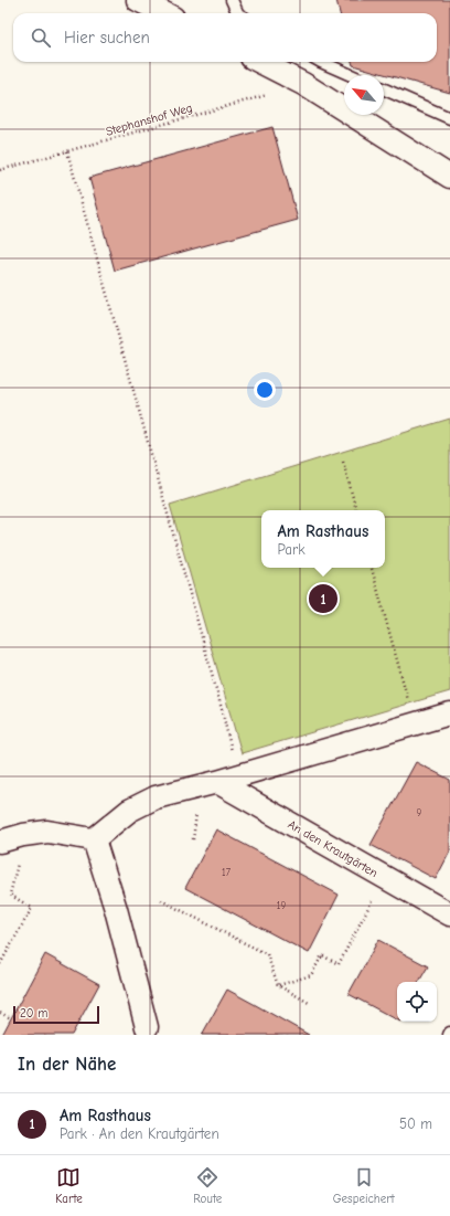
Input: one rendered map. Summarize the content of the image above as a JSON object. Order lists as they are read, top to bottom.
{
  "streets": {
    "street": ["An den Krautgärten"],
    "path": ["Stephanshof Weg"]
  },
  "house_numbers": ["9", "17", "19"],
  "scale_bar": "20 m",
  "north": "top left",
  "page": {
    "search": "Hier suchen",
    "popup": ["Am Rasthaus", "Park"],
    "pins": "1",
    "scale": "20 m",
    "heading": "In der Nähe",
    "list": [
      {
        "mark": "1",
        "name": "Am Rasthaus",
        "note": "Park · An den Krautgärten",
        "value": "50 m"
      }
    ],
    "nav": ["Karte", "Route", "Gespeichert"]
  }
}
